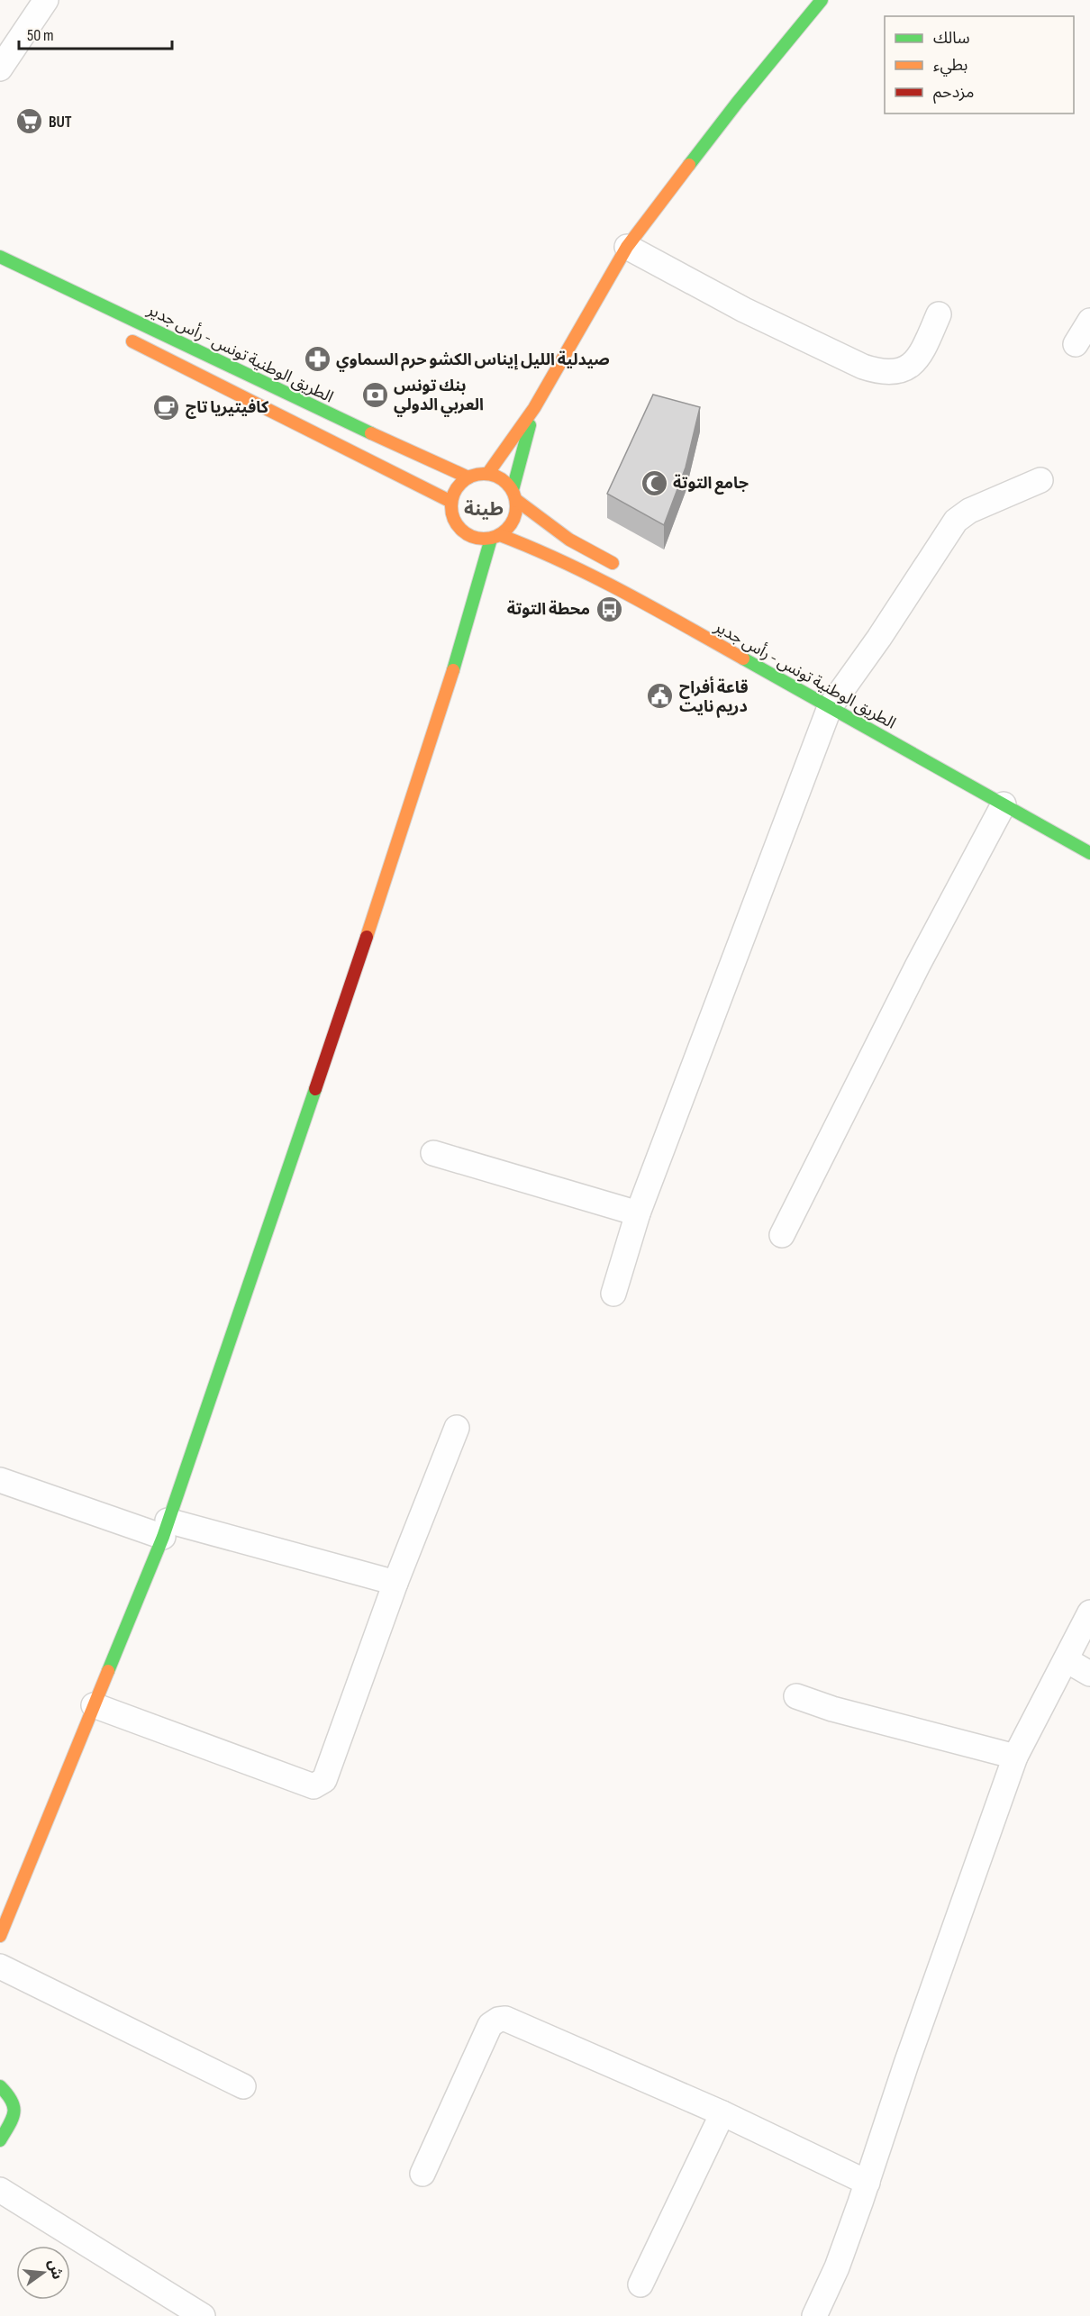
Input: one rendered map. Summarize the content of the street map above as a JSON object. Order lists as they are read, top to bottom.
{
  "streets": {
    "main road": ["الطريق الوطنية تونس - رأس جدير"]
  },
  "districts": ["طينة"],
  "places": {
    "supermarket": ["BUT"],
    "pharmacy": ["صيدلية الليل إيناس الكشو حرم السماوي"],
    "bank": ["بنك تونس العربي الدولي"],
    "cafe": ["كافيتيريا تاج"],
    "mosque": ["جامع التوتة"],
    "bus stop": ["محطة التوتة"],
    "public building": ["قاعة أفراح دريم نايت"]
  },
  "legend": ["سالك", "بطيء", "مزدحم"],
  "scale_bar": "50 m",
  "north": "right"
}
